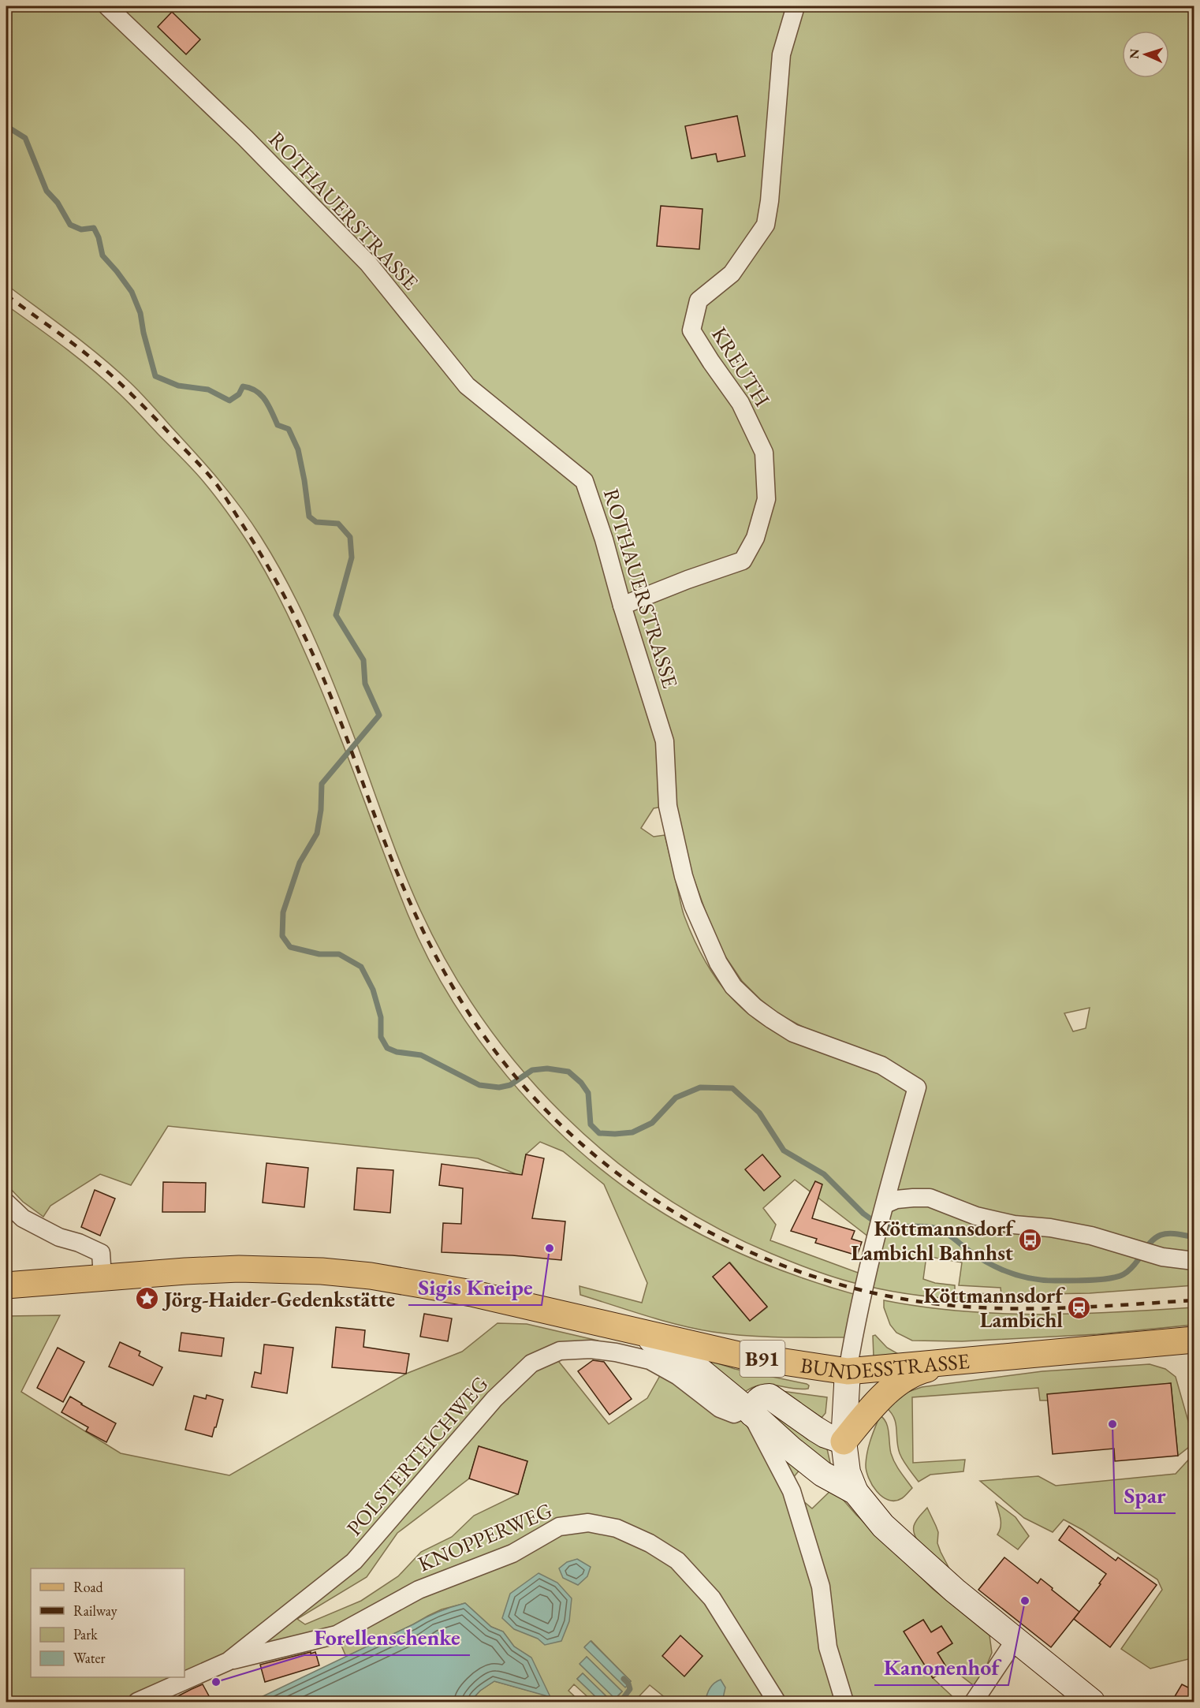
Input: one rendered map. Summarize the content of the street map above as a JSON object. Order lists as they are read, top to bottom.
{
  "streets": {
    "main road": ["B91", "BUNDESSTRASSE"],
    "street": [
      "ROTHAUERSTRASSE",
      "KREUTH",
      "POLSTERTEICHWEG",
      "KNOPPERWEG"
    ]
  },
  "crossings": [
    ["ROTHAUERSTRASSE", "KREUTH"],
    ["POLSTERTEICHWEG", "KNOPPERWEG"]
  ],
  "places": {
    "bus stop": ["Köttmannsdorf Lambichl Bahnhst"],
    "other": [
      "Sigis Kneipe",
      "Spar",
      "Kanonenhof",
      "Forellenschenke"
    ],
    "place": ["Jörg-Haider-Gedenkstätte"],
    "station": ["Köttmannsdorf Lambichl"]
  },
  "legend": [
    "Road",
    "Railway",
    "Park",
    "Water"
  ],
  "north": "left"
}
